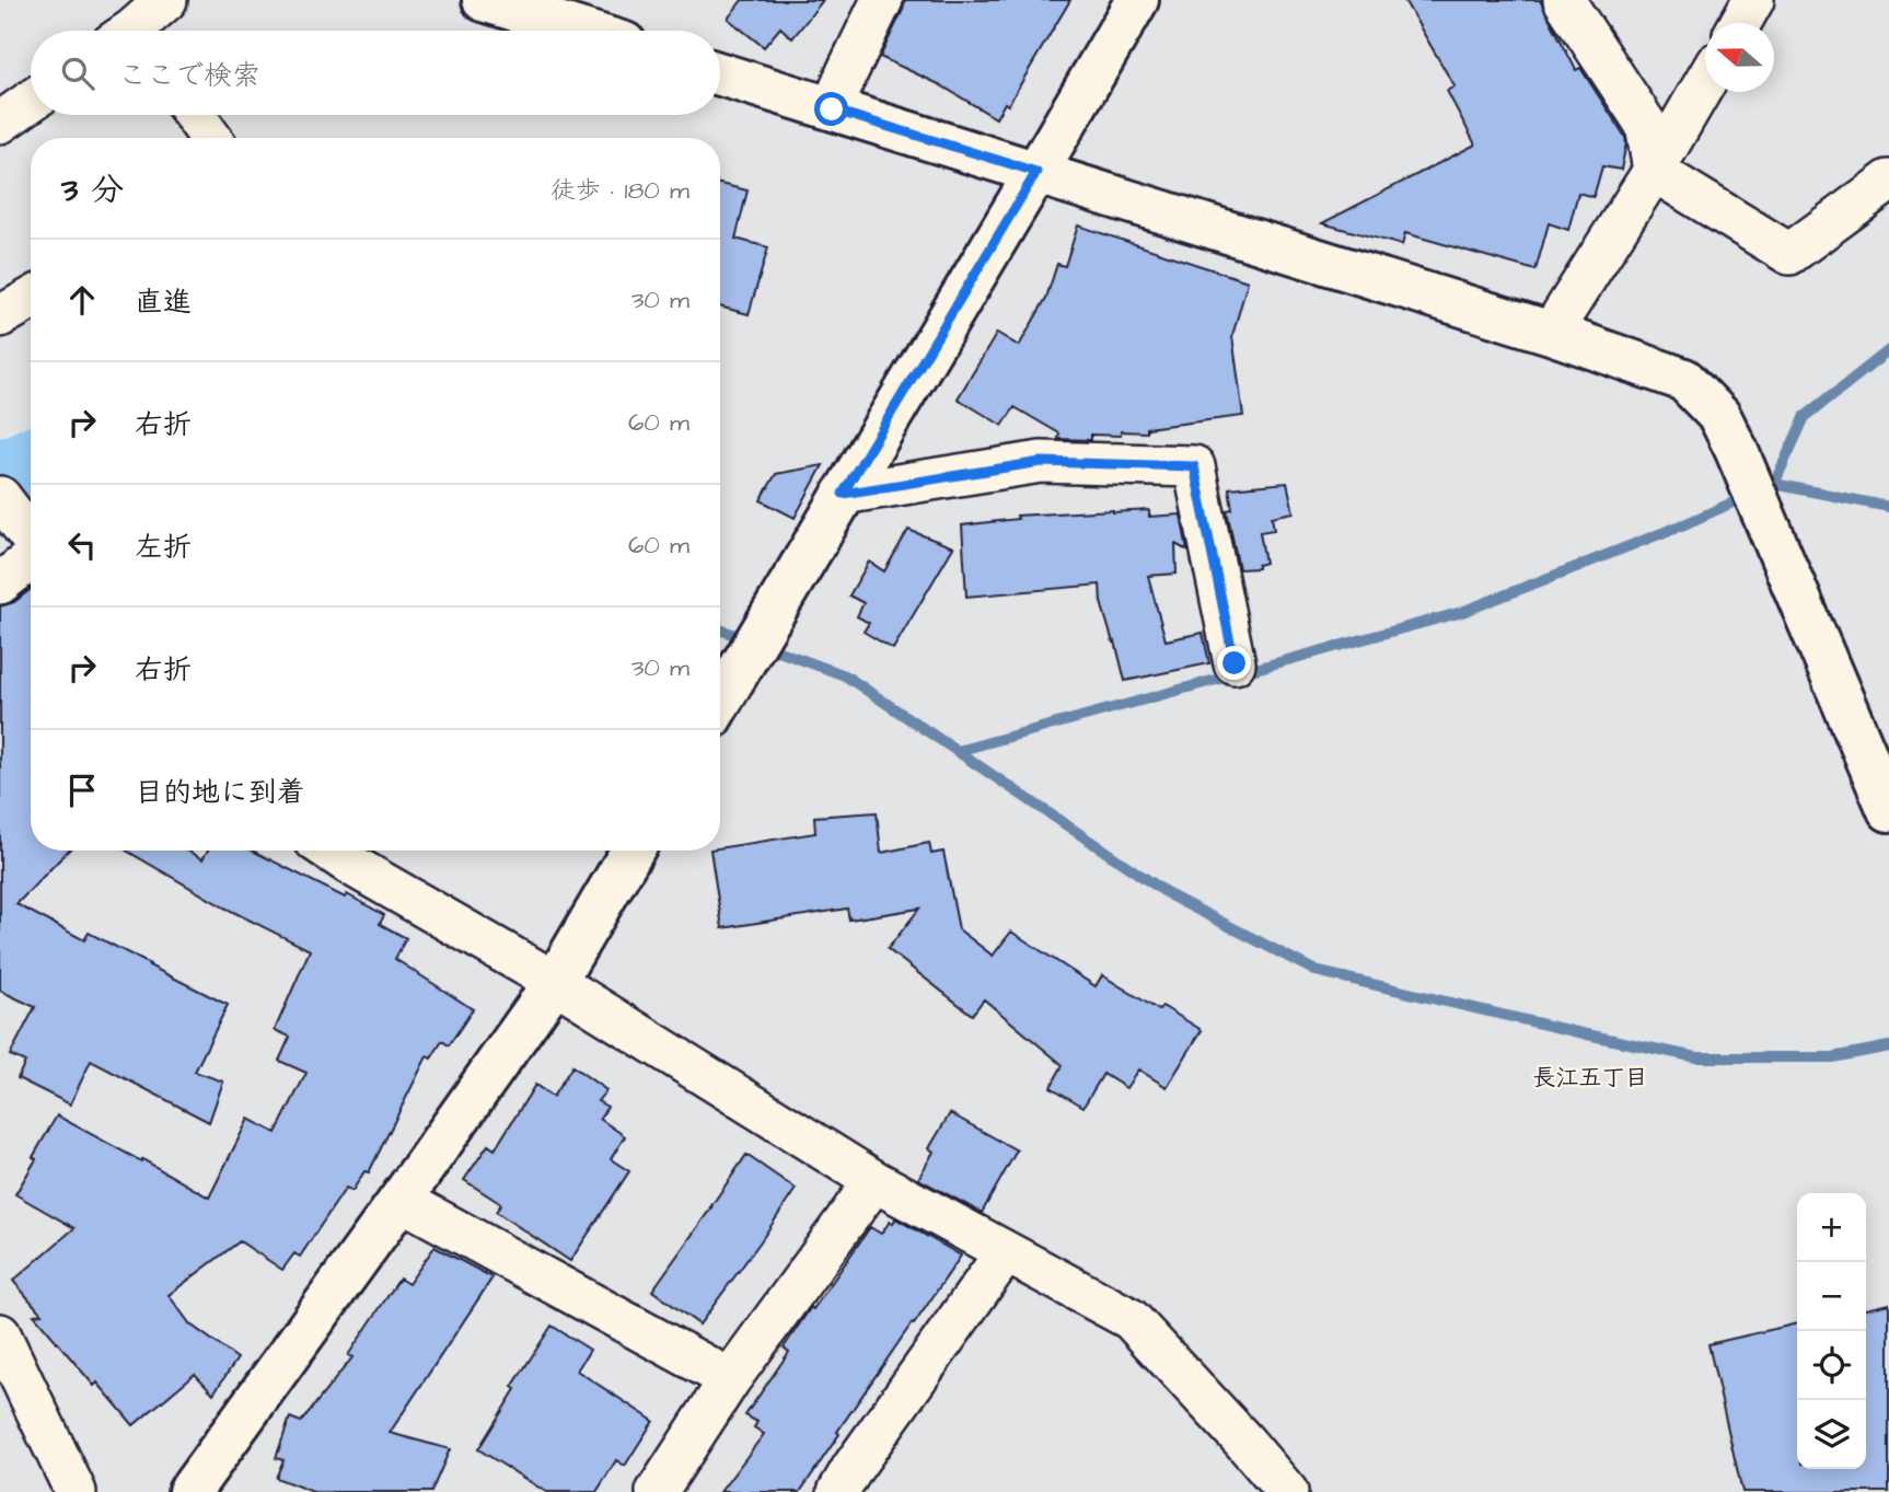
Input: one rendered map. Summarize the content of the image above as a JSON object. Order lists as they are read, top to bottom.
{
  "districts": ["長江五丁目"],
  "north": "left",
  "page": {
    "search": "ここで検索",
    "heading": ["3 分", "徒歩 · 180 m"],
    "list": [
      ["直進", "30 m"],
      ["右折", "60 m"],
      ["左折", "60 m"],
      ["右折", "30 m"],
      "目的地に到着"
    ],
    "map_buttons": ["+", "−"]
  }
}
